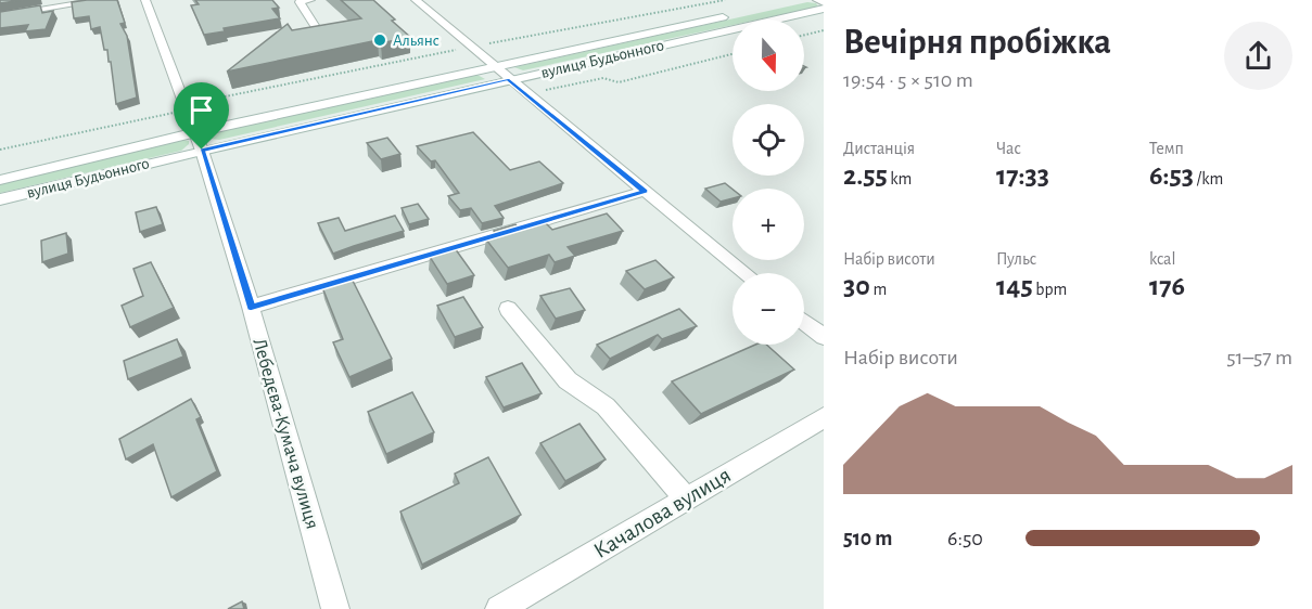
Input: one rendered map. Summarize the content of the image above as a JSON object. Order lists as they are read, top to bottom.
{
  "streets": {
    "main road": ["вулиця Будьонного"],
    "street": ["Лебедєва-Кумача вулиця", "Качалова вулиця"]
  },
  "crossings": [
    ["вулиця Будьонного", "Лебедєва-Кумача вулиця"]
  ],
  "places": ["Альянс"],
  "north": "bottom",
  "page": {
    "heading": ["Вечірня пробіжка", "19:54 · 5 × 510 m"],
    "map_buttons": ["+", "−"],
    "stats": [
      ["Дистанція", "2.55 km"],
      ["Час", "17:33"],
      ["Темп", "6:53 /km"],
      ["Набір висоти", "30 m"],
      ["Пульс", "145 bpm"],
      ["kcal", "176"]
    ],
    "chart": ["Набір висоти", "51–57 m"],
    "list": [
      {
        "name": "510 m",
        "note": "6:50"
      }
    ]
  }
}
